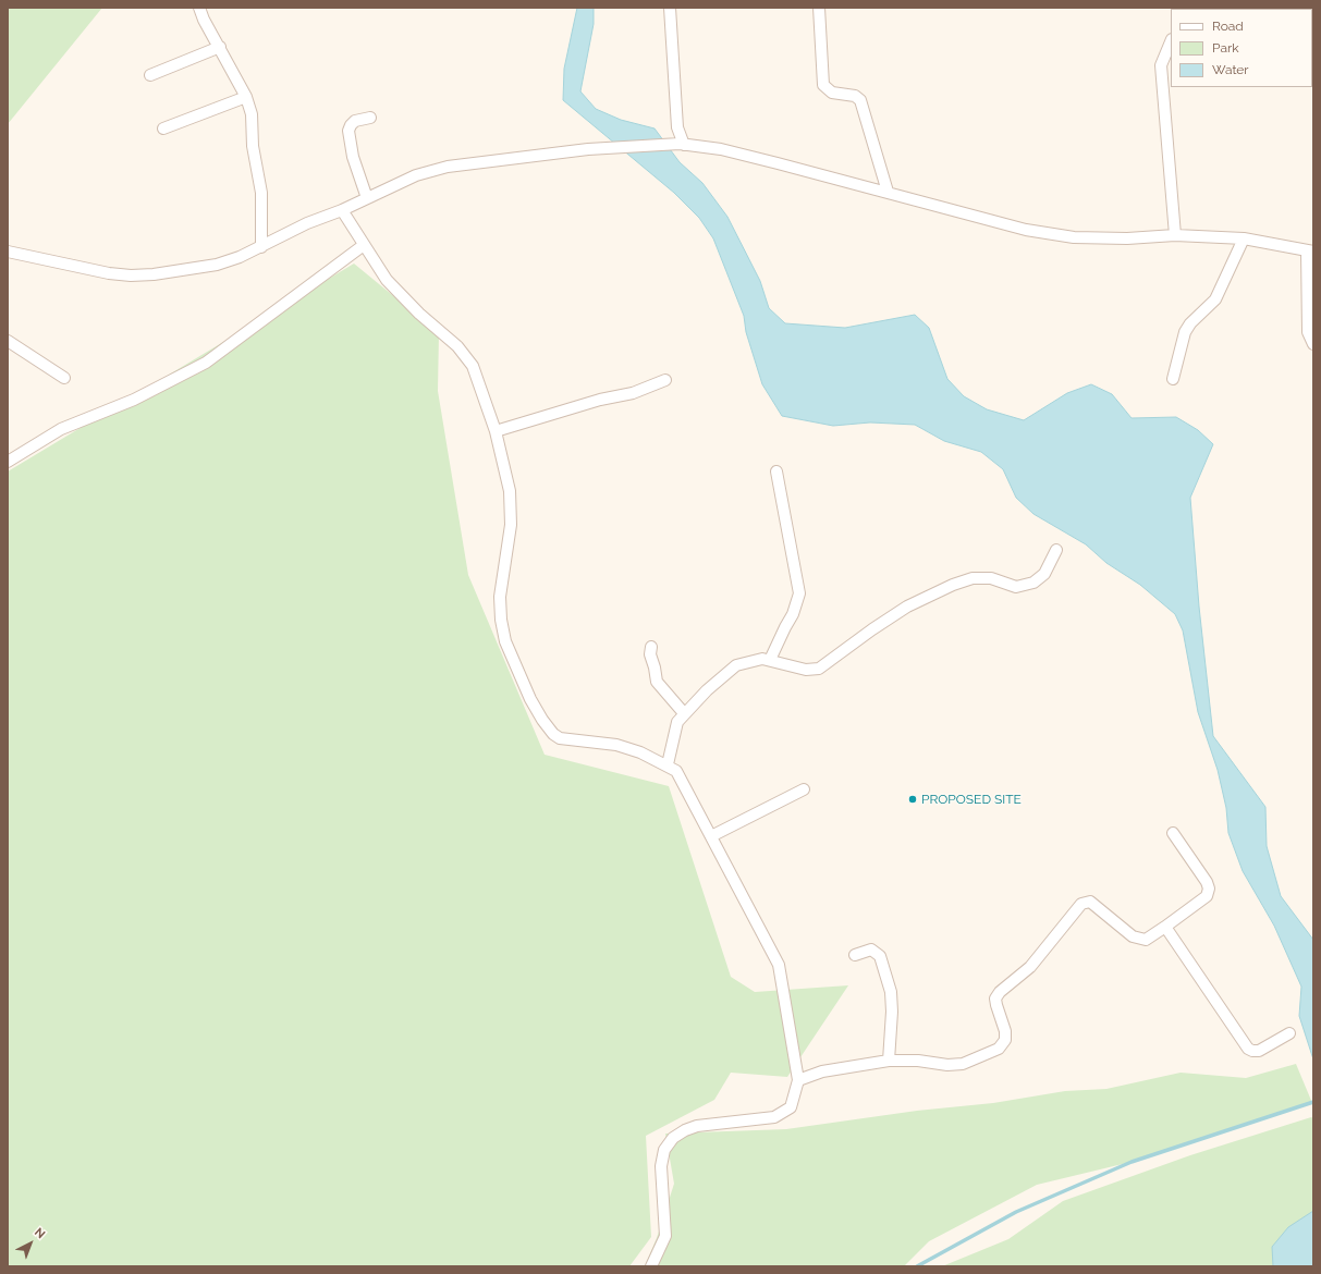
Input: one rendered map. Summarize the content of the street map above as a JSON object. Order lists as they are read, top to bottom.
{
  "places": ["PROPOSED SITE"],
  "legend": ["Road", "Park", "Water"],
  "north": "top right"
}
